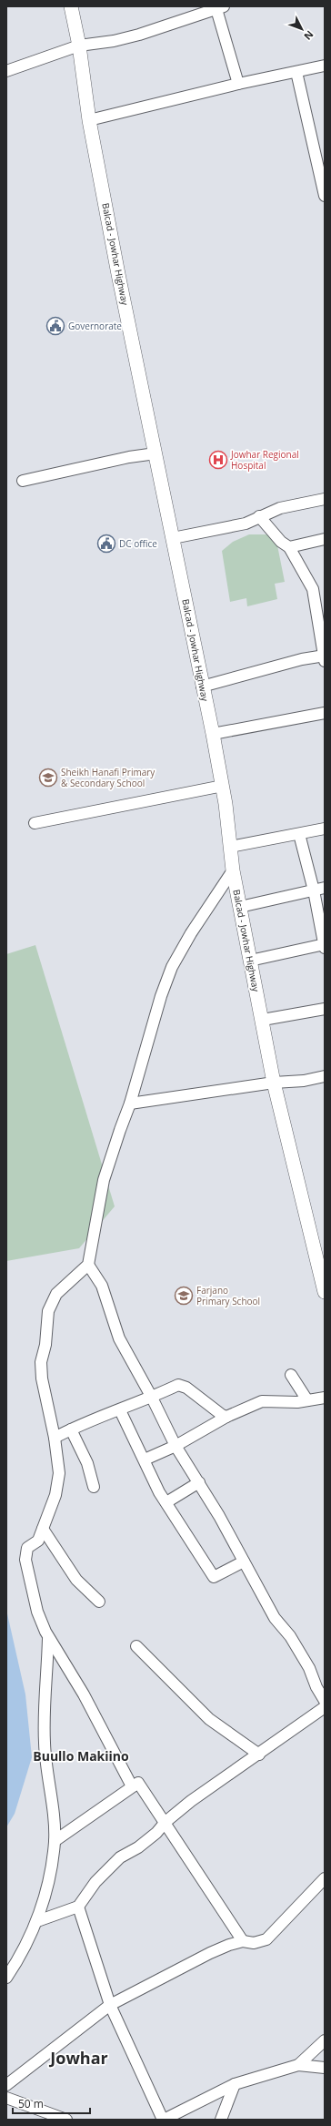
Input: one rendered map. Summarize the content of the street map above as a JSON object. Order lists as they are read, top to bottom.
{
  "streets": {
    "main road": ["Balcad - Jowhar Highway"]
  },
  "districts": ["Buullo Makiino", "Jowhar"],
  "places": {
    "public building": ["Governorate", "DC office"],
    "hospital": ["Jowhar Regional Hospital"],
    "school or university": ["Sheikh Hanafi Primary & Secondary School", "Farjano Primary School"]
  },
  "scale_bar": "50 m",
  "north": "bottom right"
}
